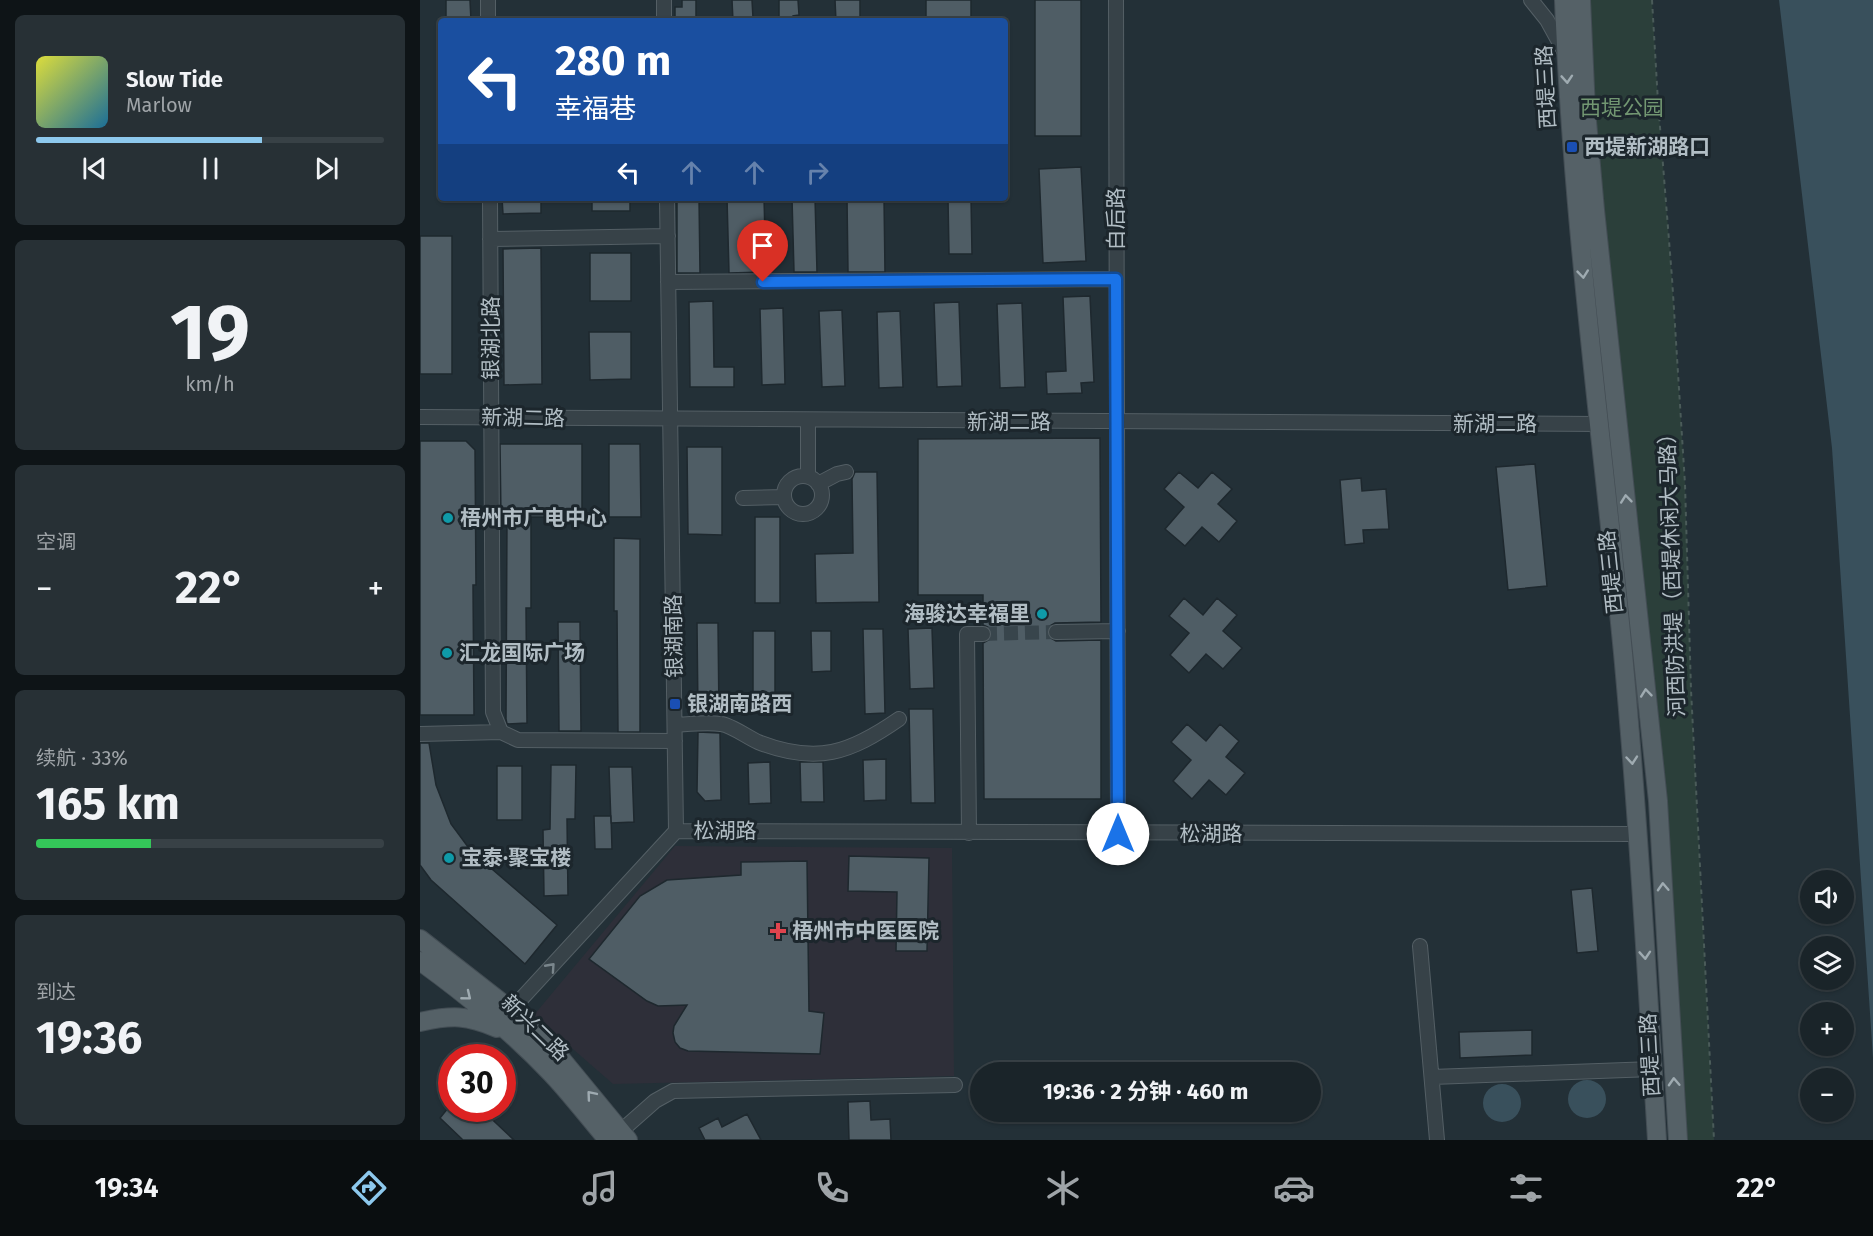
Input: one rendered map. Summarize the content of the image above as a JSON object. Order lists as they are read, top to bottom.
{
  "streets": {
    "main road": ["西堤三路", "新兴二路"],
    "street": [
      "白后路",
      "银湖北路",
      "新湖二路",
      "银湖南路",
      "松湖路"
    ],
    "path": ["河西防洪堤（西堤休闲大马路）"]
  },
  "crossings": [
    ["西堤三路", "新湖二路"],
    ["西堤三路", "松湖路"],
    ["白后路", "新湖二路"],
    ["白后路", "松湖路"],
    ["银湖北路", "新湖二路"],
    ["新湖二路", "银湖南路"],
    ["银湖南路", "松湖路"]
  ],
  "parks": ["西堤公园"],
  "places": {
    "transit": ["西堤新湖路口", "银湖南路西"],
    "other": [
      "梧州市广电中心",
      "海骏达幸福里",
      "汇龙国际广场",
      "宝泰·聚宝楼"
    ],
    "health": ["梧州市中医医院"]
  },
  "page": {
    "turn": ["280 m", "幸福巷"],
    "song": ["Slow Tide", "Marlow"],
    "tile": [
      ["19", "km/h"],
      "空调",
      ["续航 · 33%", "165 km"],
      ["到达", "19:36"]
    ],
    "heat": ["−", "22°", "+"],
    "map_buttons": ["+", "−"],
    "limit": "30",
    "trip": "19:36 · 2 分钟 · 460 m",
    "tabs": ["19:34", "22°"]
  }
}
